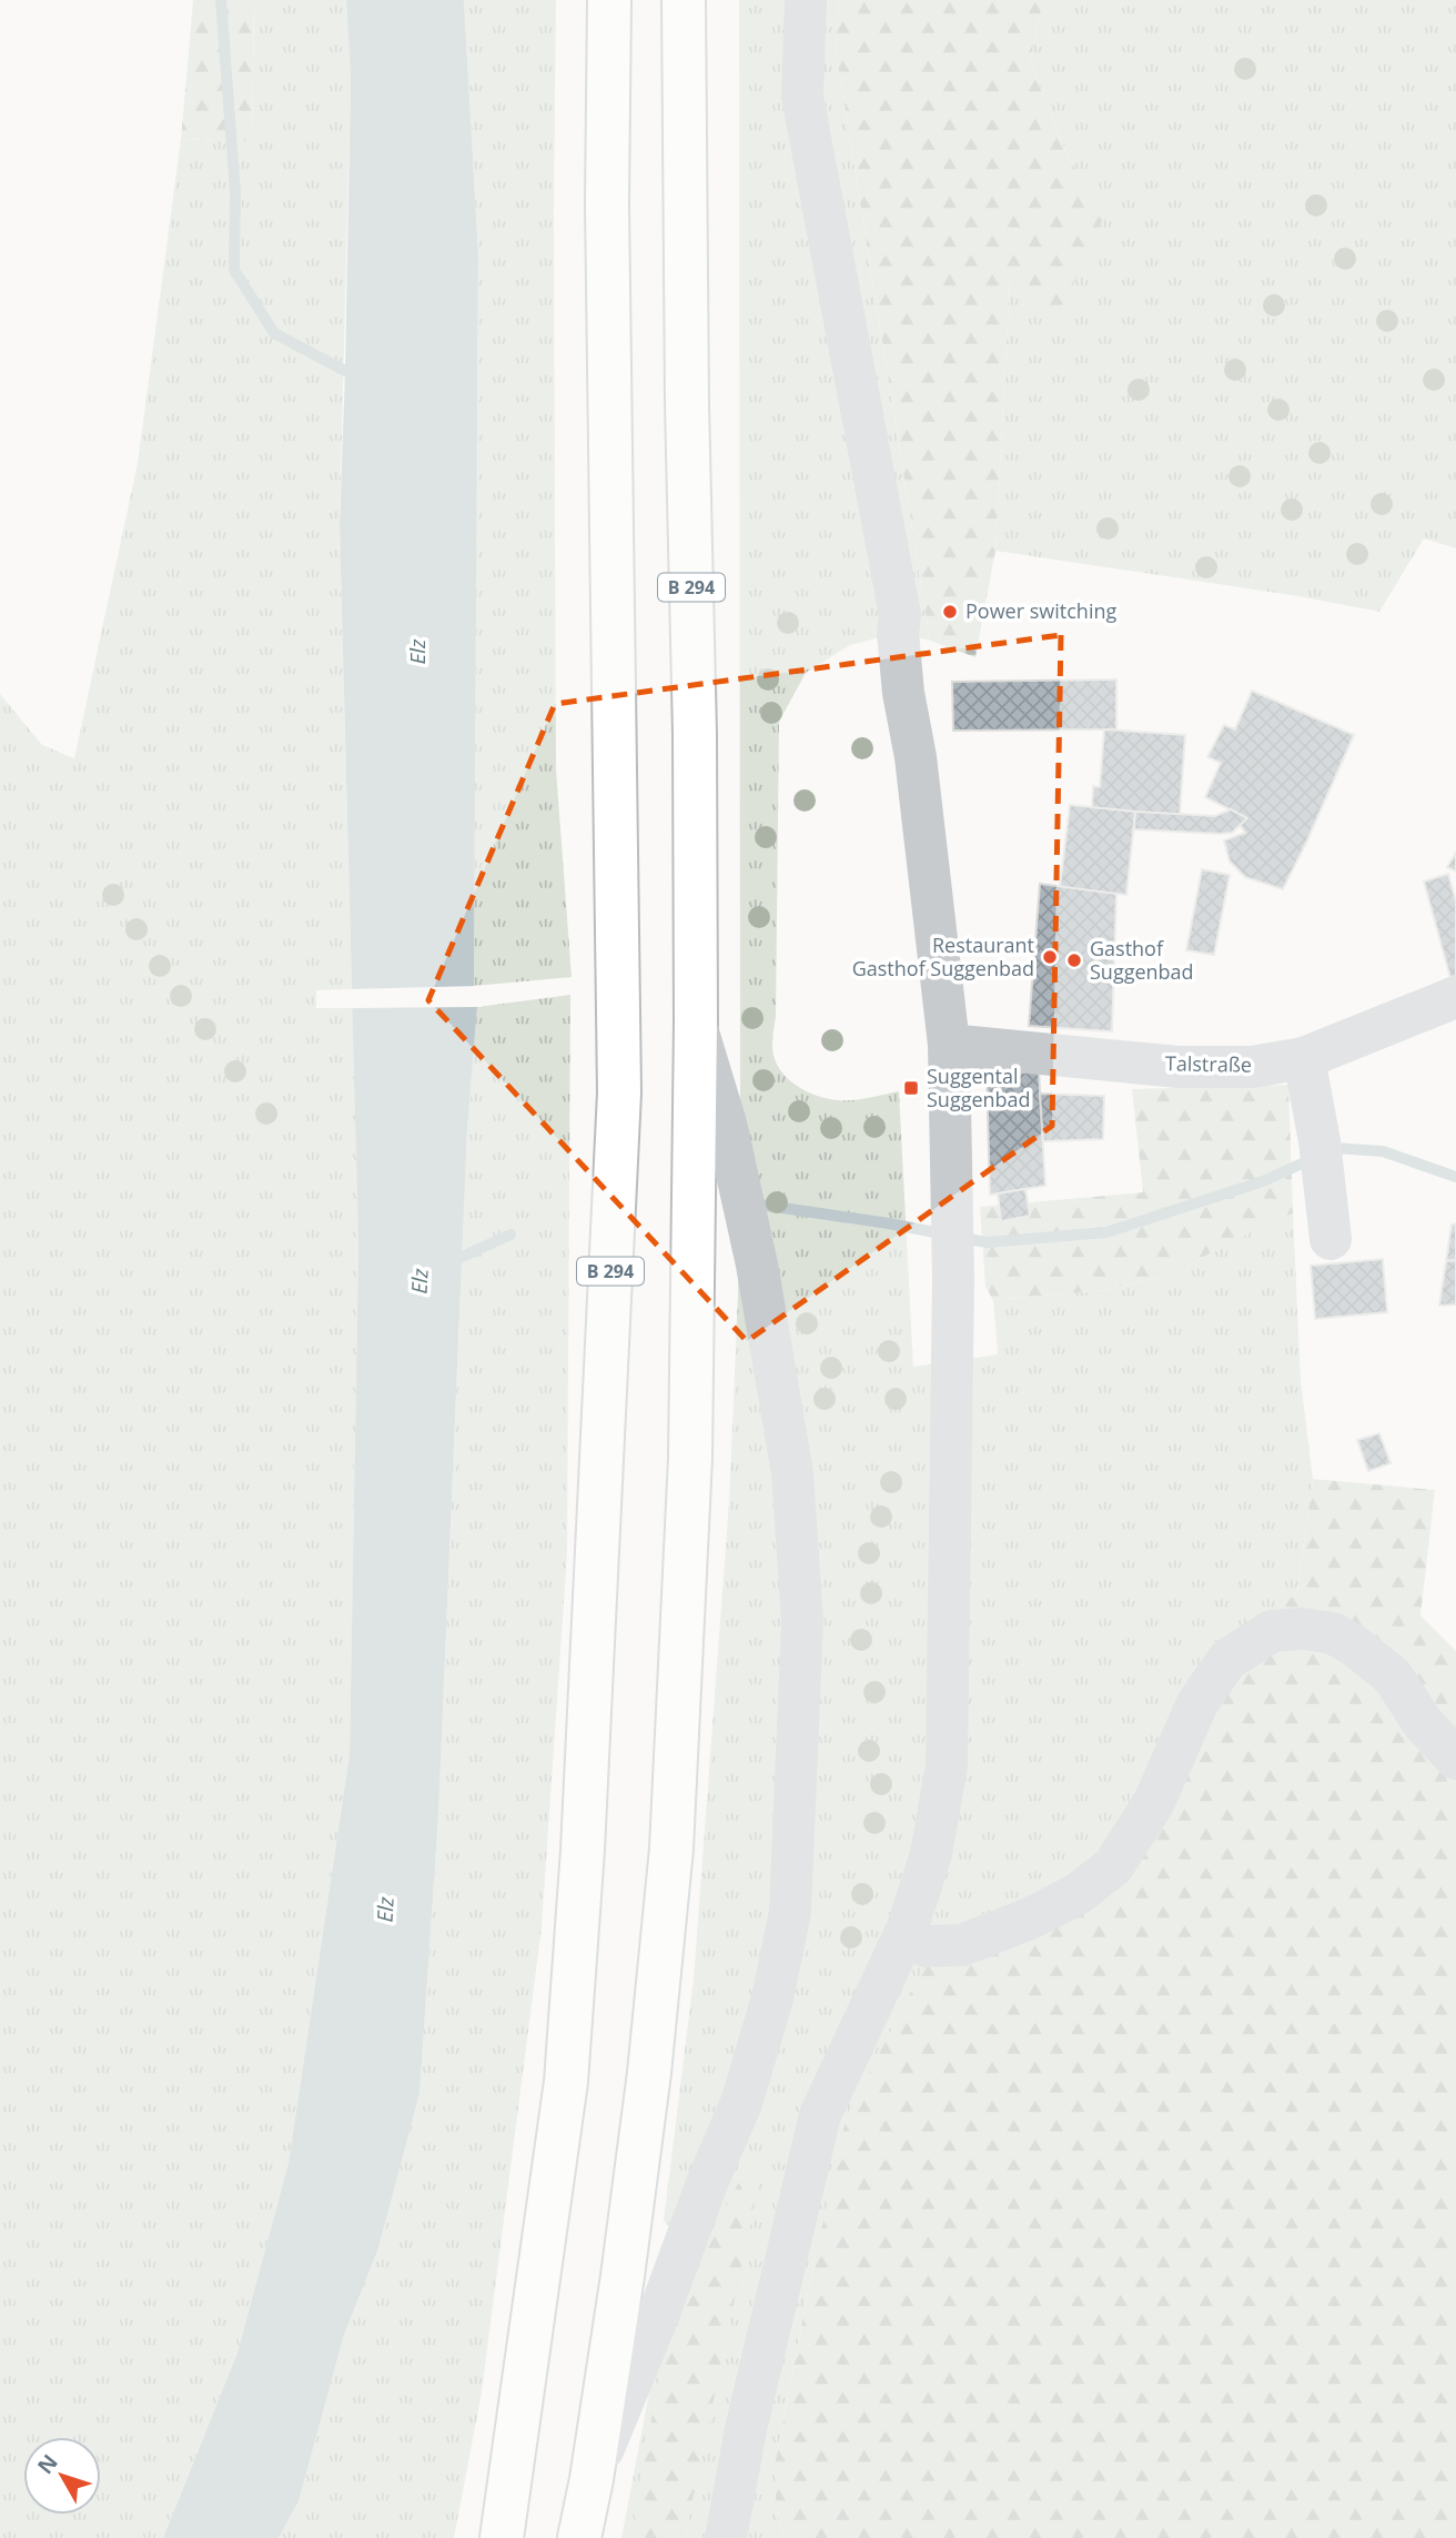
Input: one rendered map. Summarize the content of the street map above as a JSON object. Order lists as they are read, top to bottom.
{
  "streets": {
    "highway": ["B 294"],
    "street": ["Talstraße"]
  },
  "water": ["Elz"],
  "places": {
    "other": ["Power switching", "Restaurant Gasthof Suggenbad", "Gasthof Suggenbad"],
    "transit": ["Suggental Suggenbad"]
  },
  "north": "top left"
}
